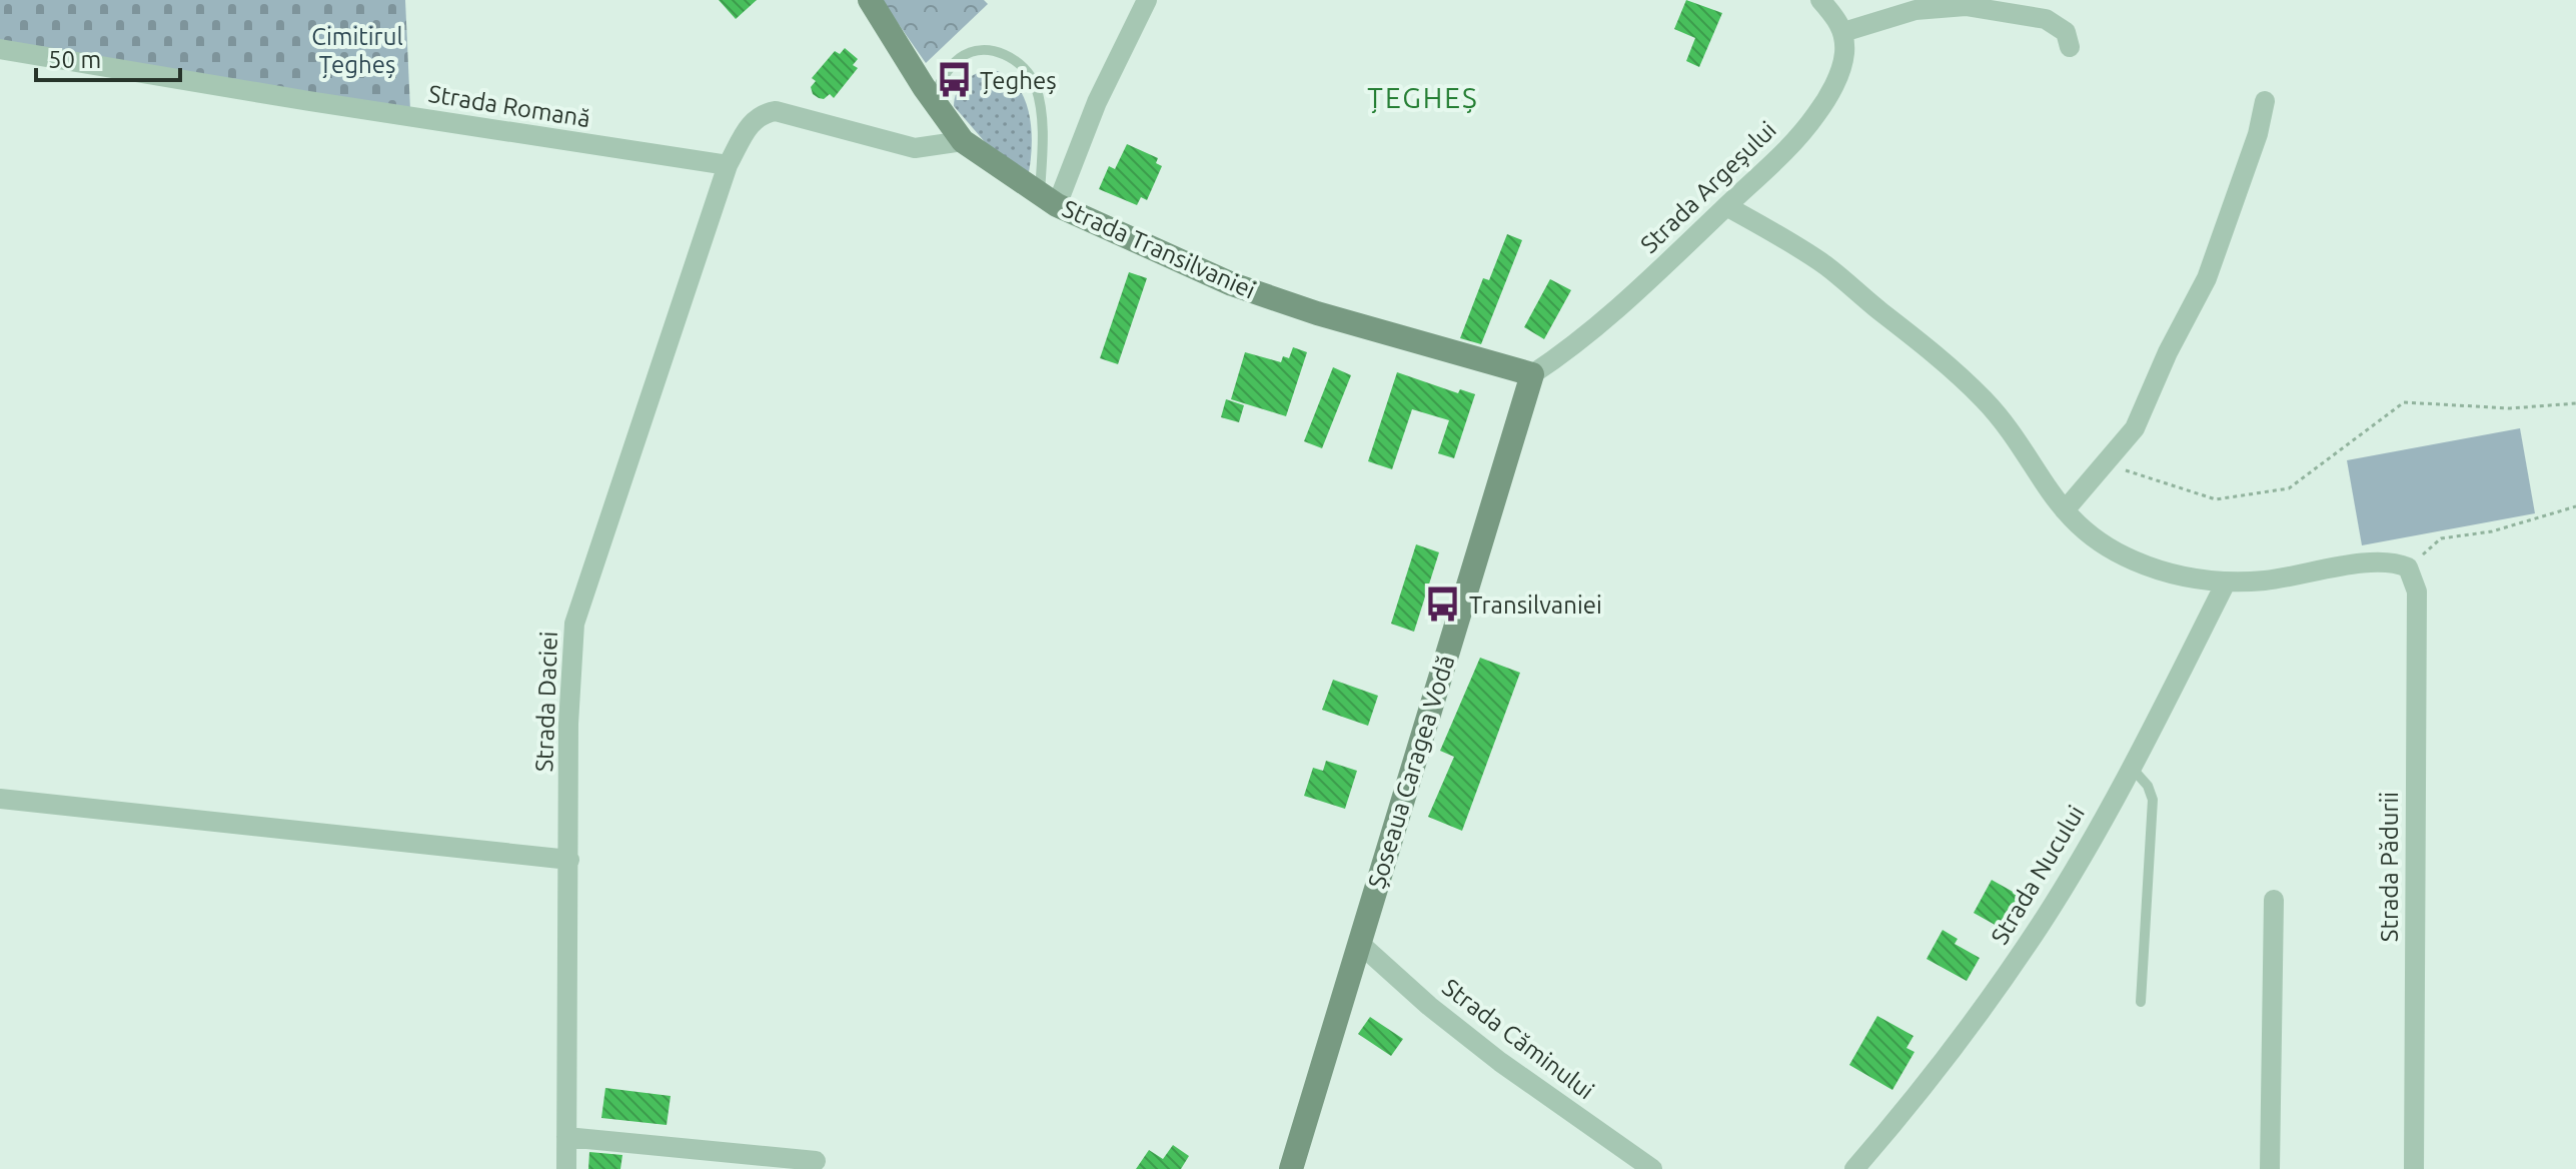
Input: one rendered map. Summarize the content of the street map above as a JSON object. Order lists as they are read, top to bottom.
{
  "streets": {
    "street": [
      "Strada Romană",
      "Strada Argeșului",
      "Strada Transilvaniei",
      "Strada Daciei",
      "Șoseaua Caragea Vodă",
      "Strada Pădurii",
      "Strada Nucului",
      "Strada Căminului"
    ]
  },
  "crossings": [
    ["Strada Romană", "Strada Daciei"],
    ["Strada Argeșului", "Strada Transilvaniei"],
    ["Strada Argeșului", "Șoseaua Caragea Vodă"],
    ["Strada Transilvaniei", "Strada Daciei"],
    ["Strada Transilvaniei", "Șoseaua Caragea Vodă"],
    ["Șoseaua Caragea Vodă", "Strada Căminului"]
  ],
  "districts": ["ȚEGHEȘ"],
  "parks": ["Cimitirul Țegheș"],
  "places": {
    "bus stop": ["Țegheș", "Transilvaniei"]
  },
  "scale_bar": "50 m"
}
